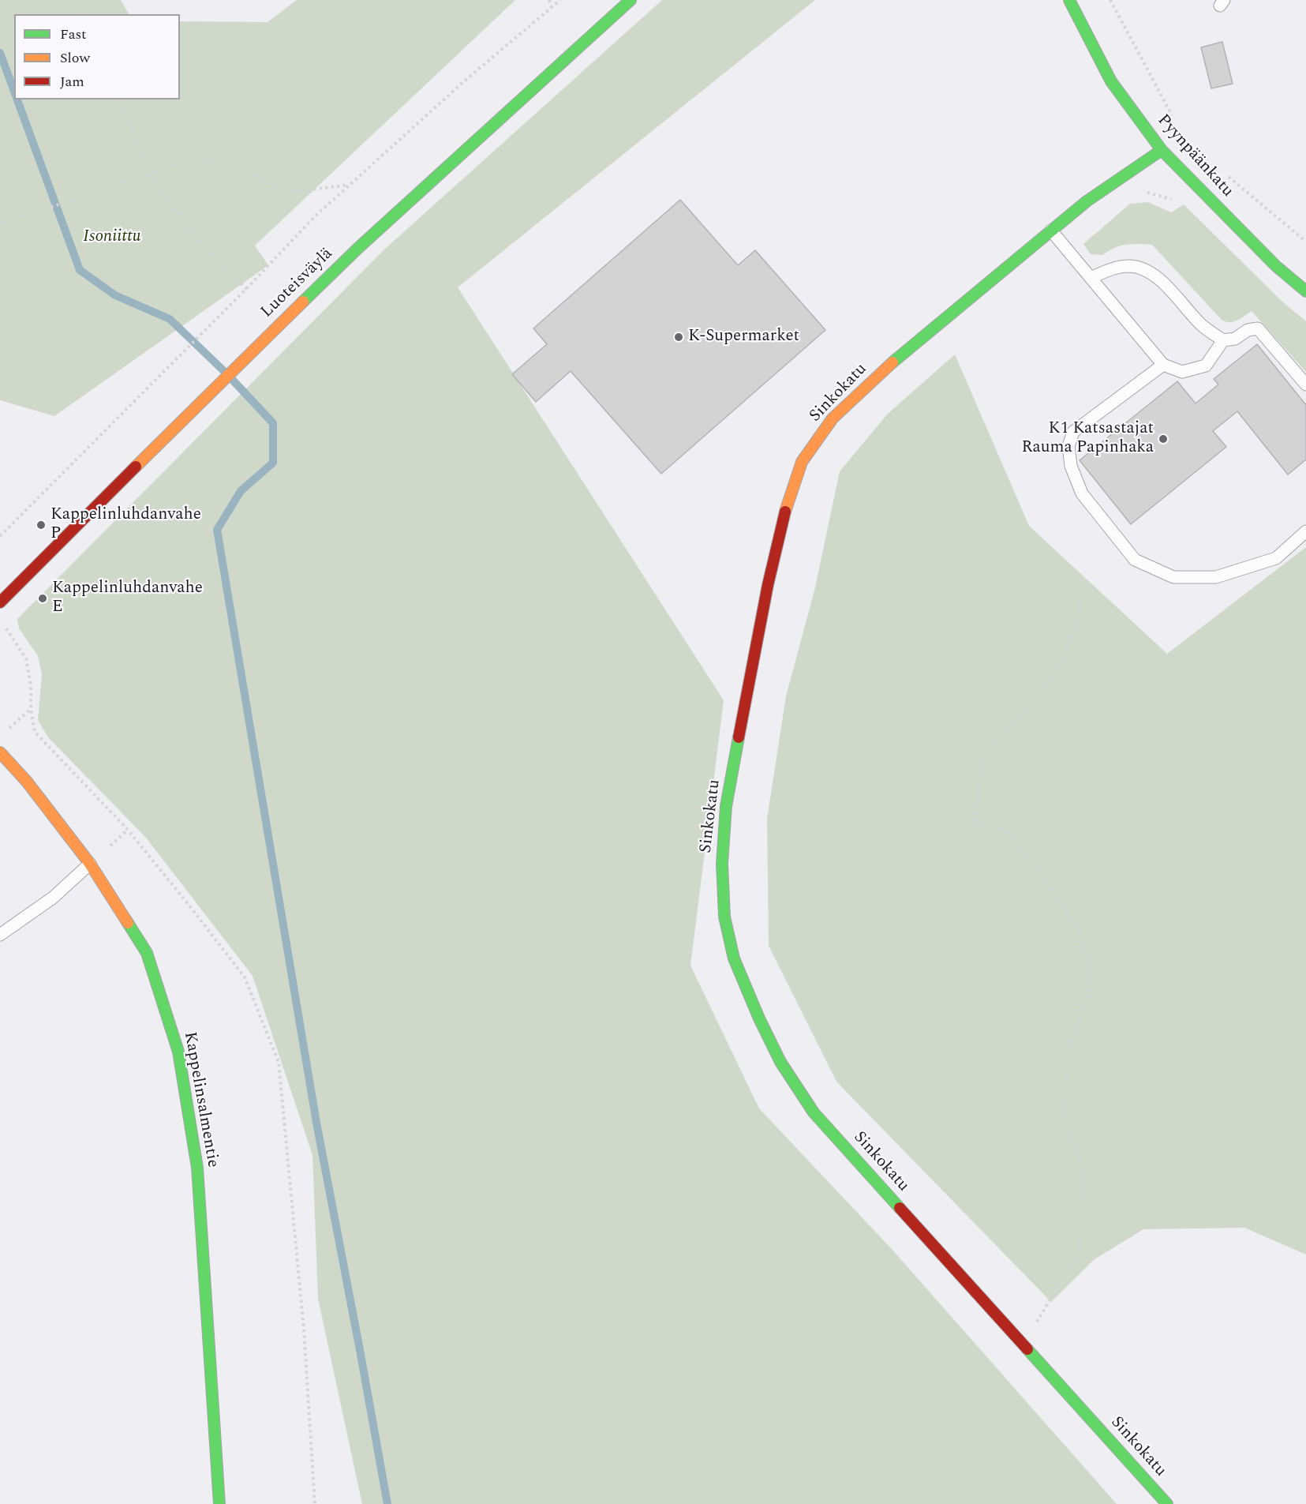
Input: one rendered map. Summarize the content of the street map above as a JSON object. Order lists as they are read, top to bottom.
{
  "streets": {
    "main road": [
      "Pyynpäänkatu",
      "Luoteisväylä",
      "Sinkokatu",
      "Kappelinsalmentie"
    ]
  },
  "crossings": [
    ["Pyynpäänkatu", "Sinkokatu"]
  ],
  "parks": ["Isoniittu"],
  "places": [
    "K-Supermarket",
    "K1 Katsastajat Rauma Papinhaka",
    "Kappelinluhdanvahe P",
    "Kappelinluhdanvahe E"
  ],
  "legend": ["Fast", "Slow", "Jam"]
}
